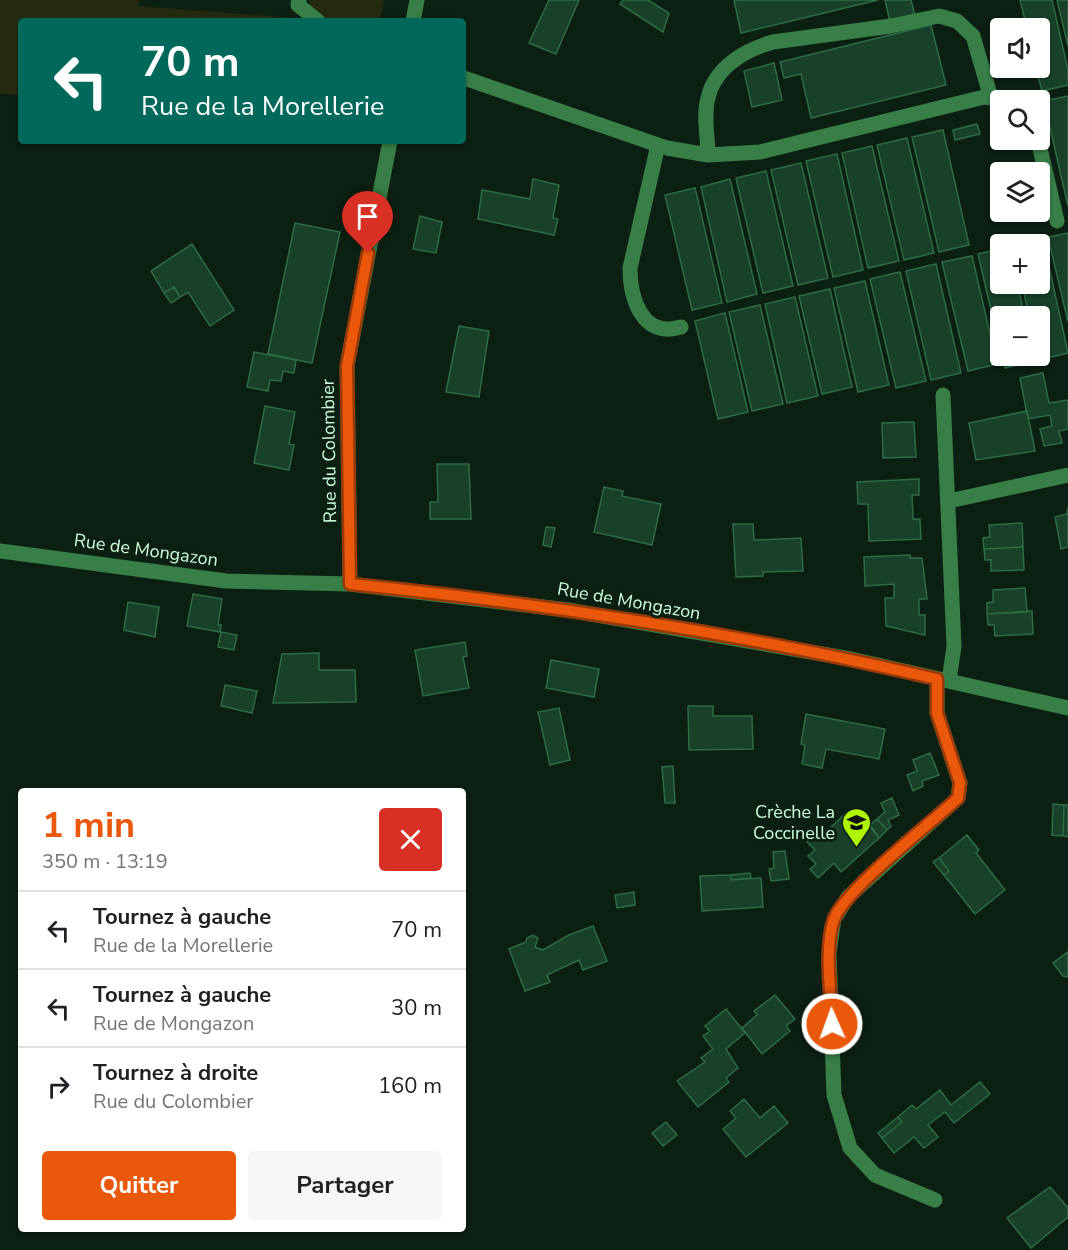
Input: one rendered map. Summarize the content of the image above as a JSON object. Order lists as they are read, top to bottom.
{
  "streets": {
    "street": ["Rue du Colombier", "Rue de Mongazon"]
  },
  "crossings": [
    ["Rue du Colombier", "Rue de Mongazon"]
  ],
  "places": {
    "school or university": ["Crèche La Coccinelle"]
  },
  "page": {
    "map_buttons": ["+", "−"],
    "turn": ["70 m", "Rue de la Morellerie"],
    "heading": ["1 min", "350 m · 13:19"],
    "list": [
      {
        "name": "Tournez à gauche",
        "note": "Rue de la Morellerie",
        "value": "70 m"
      },
      {
        "name": "Tournez à gauche",
        "note": "Rue de Mongazon",
        "value": "30 m"
      },
      {
        "name": "Tournez à droite",
        "note": "Rue du Colombier",
        "value": "160 m"
      }
    ],
    "buttons": ["Quitter", "Partager"]
  }
}
